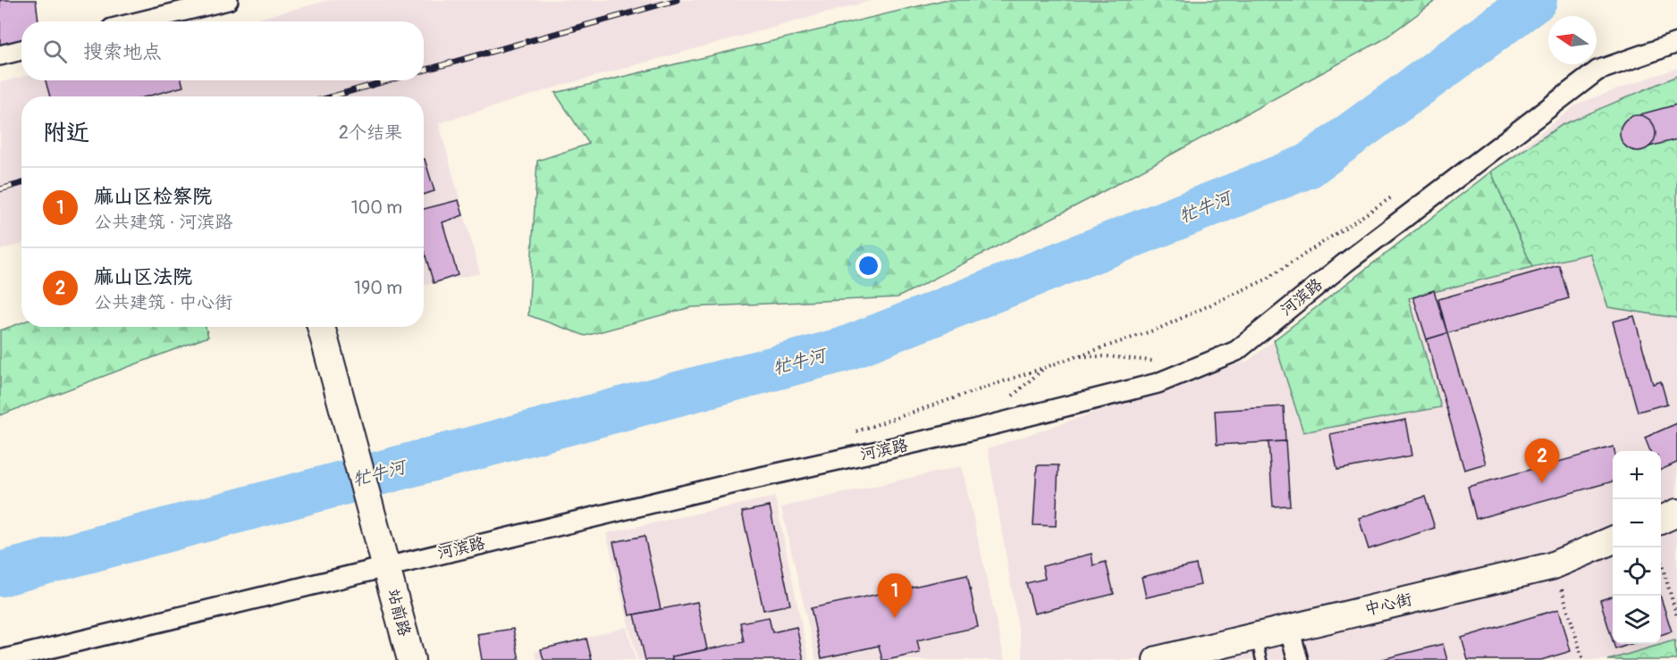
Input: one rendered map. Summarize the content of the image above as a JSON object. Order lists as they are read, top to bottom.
{
  "streets": {
    "main road": ["中心街", "站前路"],
    "street": ["河滨路"]
  },
  "crossings": [
    ["河滨路", "站前路"]
  ],
  "water": ["牤牛河"],
  "north": "left",
  "page": {
    "search": "搜索地点",
    "heading": ["附近", "2个结果"],
    "list": [
      {
        "mark": "1",
        "name": "麻山区检察院",
        "note": "公共建筑 · 河滨路",
        "value": "100 m"
      },
      {
        "mark": "2",
        "name": "麻山区法院",
        "note": "公共建筑 · 中心街",
        "value": "190 m"
      }
    ],
    "pins": ["2", "1"],
    "map_buttons": ["+", "−"]
  }
}
